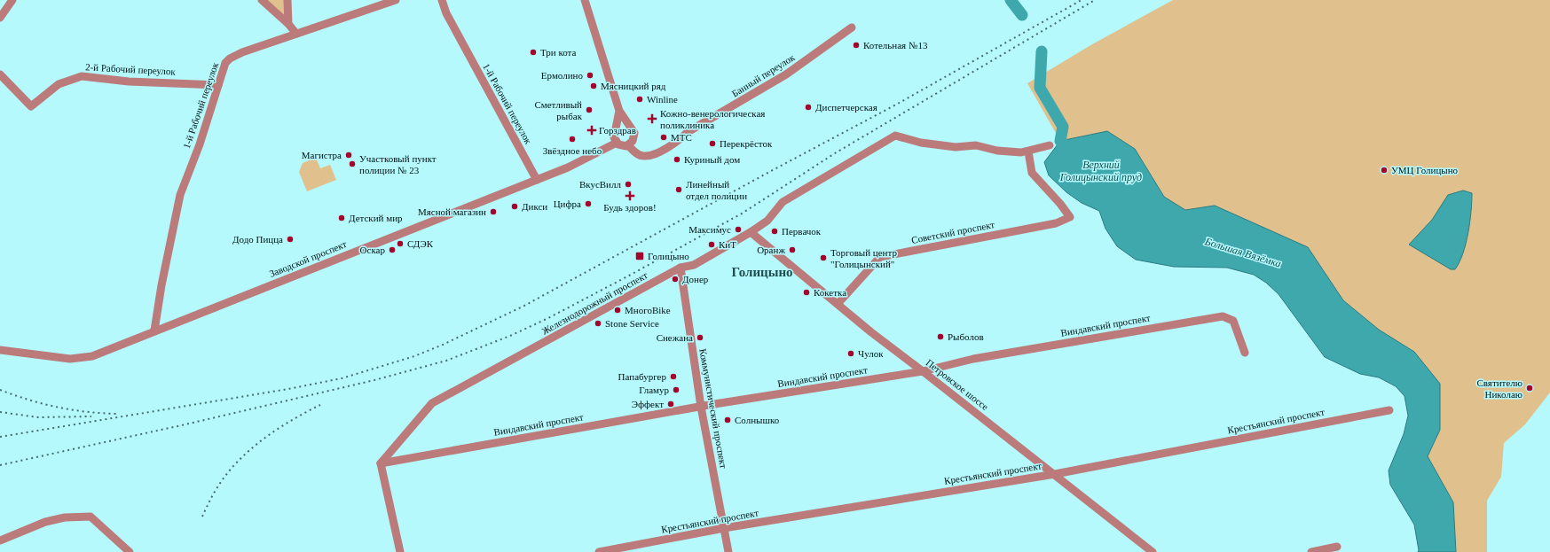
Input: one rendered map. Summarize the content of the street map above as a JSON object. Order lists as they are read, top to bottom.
{
  "streets": {
    "street": [
      "2-й Рабочий переулок",
      "Банный переулок",
      "1-й Рабочий переулок",
      "Советский проспект",
      "Заводской проспект",
      "Железнодорожный проспект",
      "Виндавский проспект",
      "Петровское шоссе",
      "Коммунистический проспект",
      "Крестьянский проспект"
    ]
  },
  "crossings": [
    ["2-й Рабочий переулок", "1-й Рабочий переулок"],
    ["Банный переулок", "Заводской проспект"],
    ["1-й Рабочий переулок", "Заводской проспект"],
    ["Советский проспект", "Железнодорожный проспект"],
    ["Советский проспект", "Петровское шоссе"],
    ["Железнодорожный проспект", "Виндавский проспект"],
    ["Железнодорожный проспект", "Петровское шоссе"],
    ["Железнодорожный проспект", "Коммунистический проспект"],
    ["Виндавский проспект", "Петровское шоссе"],
    ["Виндавский проспект", "Коммунистический проспект"],
    ["Петровское шоссе", "Крестьянский проспект"],
    ["Коммунистический проспект", "Крестьянский проспект"]
  ],
  "districts": ["Голицыно"],
  "water": ["Верхний Голицынский пруд", "Большая Вязёмка"],
  "places": {
    "other": [
      "Котельная №13",
      "Три кота",
      "Ермолино",
      "Мясницкий ряд",
      "Winline",
      "Диспетчерская",
      "Сметливый рыбак",
      "МТС",
      "Звёздное небо",
      "Перекрёсток",
      "Магистра",
      "Куриный дом",
      "Участковый пункт полиции № 23",
      "УМЦ Голицыно",
      "ВкусВилл",
      "Линейный отдел полиции",
      "Цифра",
      "Дикси",
      "Мясной магазин",
      "Детский мир",
      "Максимус",
      "Первачок",
      "Додо Пицца",
      "СДЭК",
      "КиТ",
      "Оскар",
      "Оранж",
      "Торговый центр \"Голицынский\"",
      "Донер",
      "Кокетка",
      "МногоBike",
      "Stone Service",
      "Рыболов",
      "Снежана",
      "Чулок",
      "Папабургер",
      "Святителю Николаю",
      "Гламур",
      "Эффект",
      "Солнышко"
    ],
    "health": ["Кожно-венерологическая поликлиника", "Горздрав", "Будь здоров!"],
    "transit": ["Голицыно"]
  }
}
